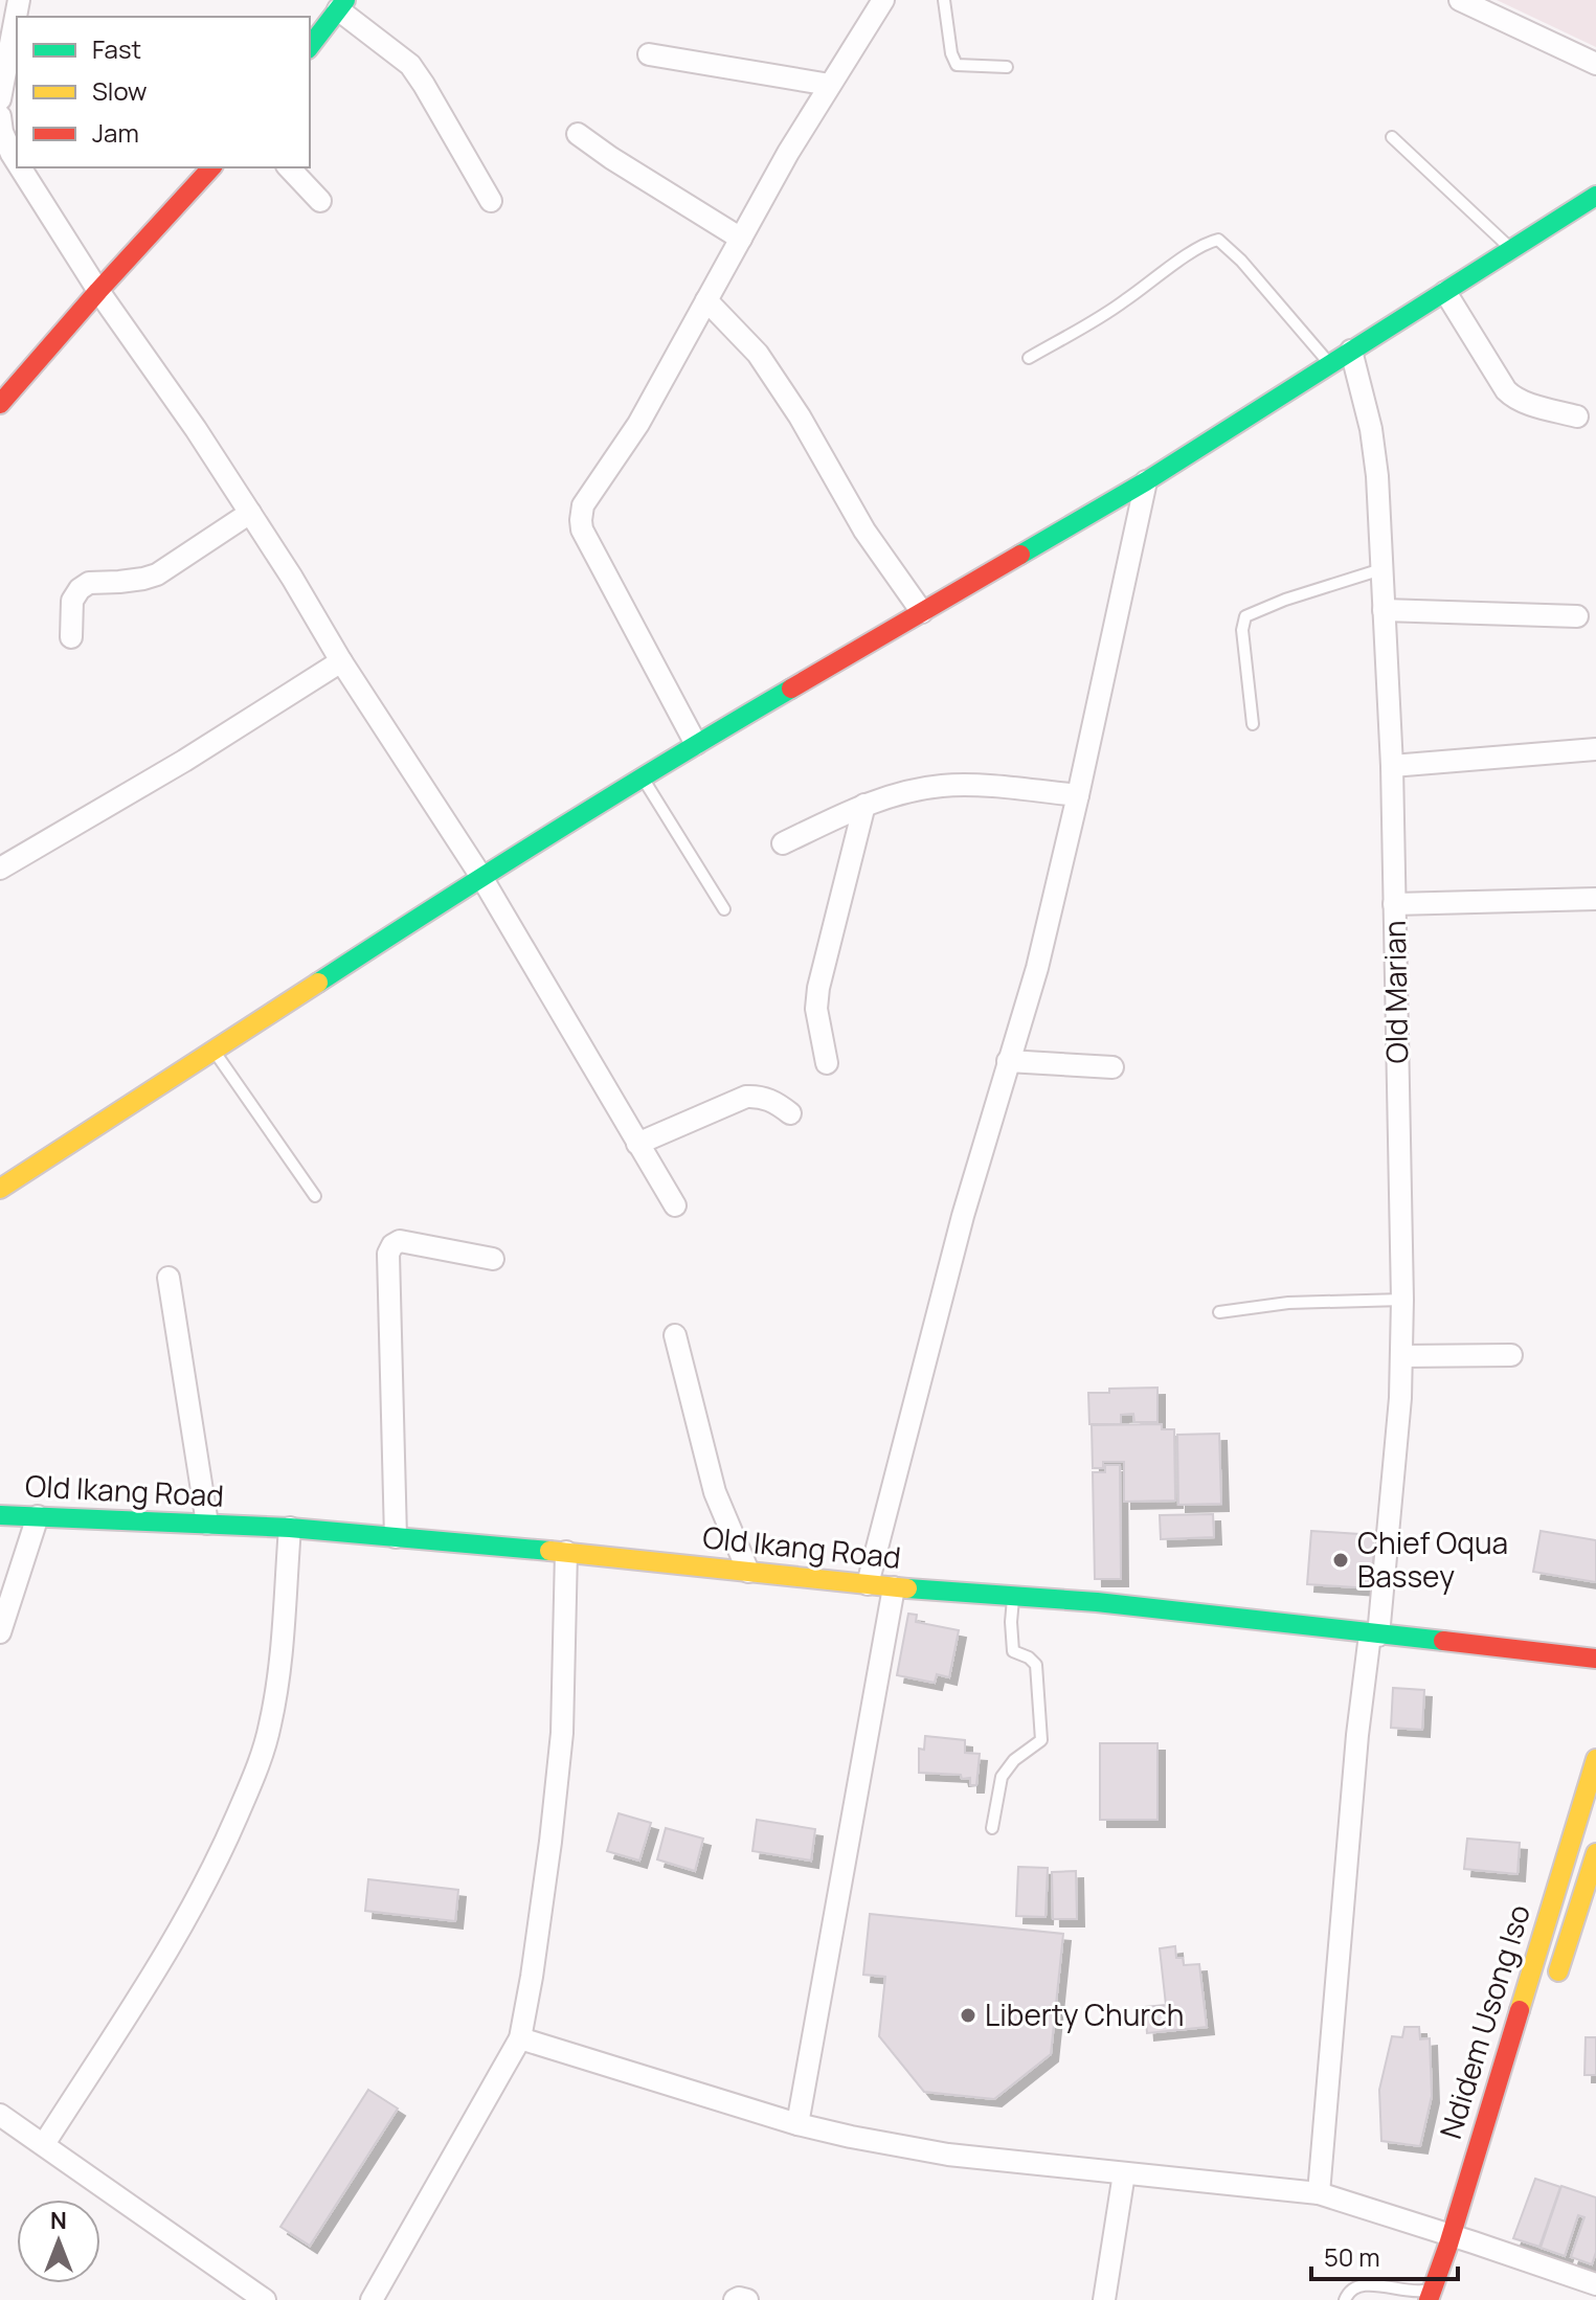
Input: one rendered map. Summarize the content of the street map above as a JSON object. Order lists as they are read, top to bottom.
{
  "streets": {
    "main road": ["Old Ikang Road", "Ndidem Usong Iso"],
    "street": ["Old Marian"]
  },
  "crossings": [
    ["Old Marian", "Old Ikang Road"]
  ],
  "places": ["Chief Oqua Bassey", "Liberty Church"],
  "legend": ["Fast", "Slow", "Jam"],
  "scale_bar": "50 m",
  "north": "top"
}
